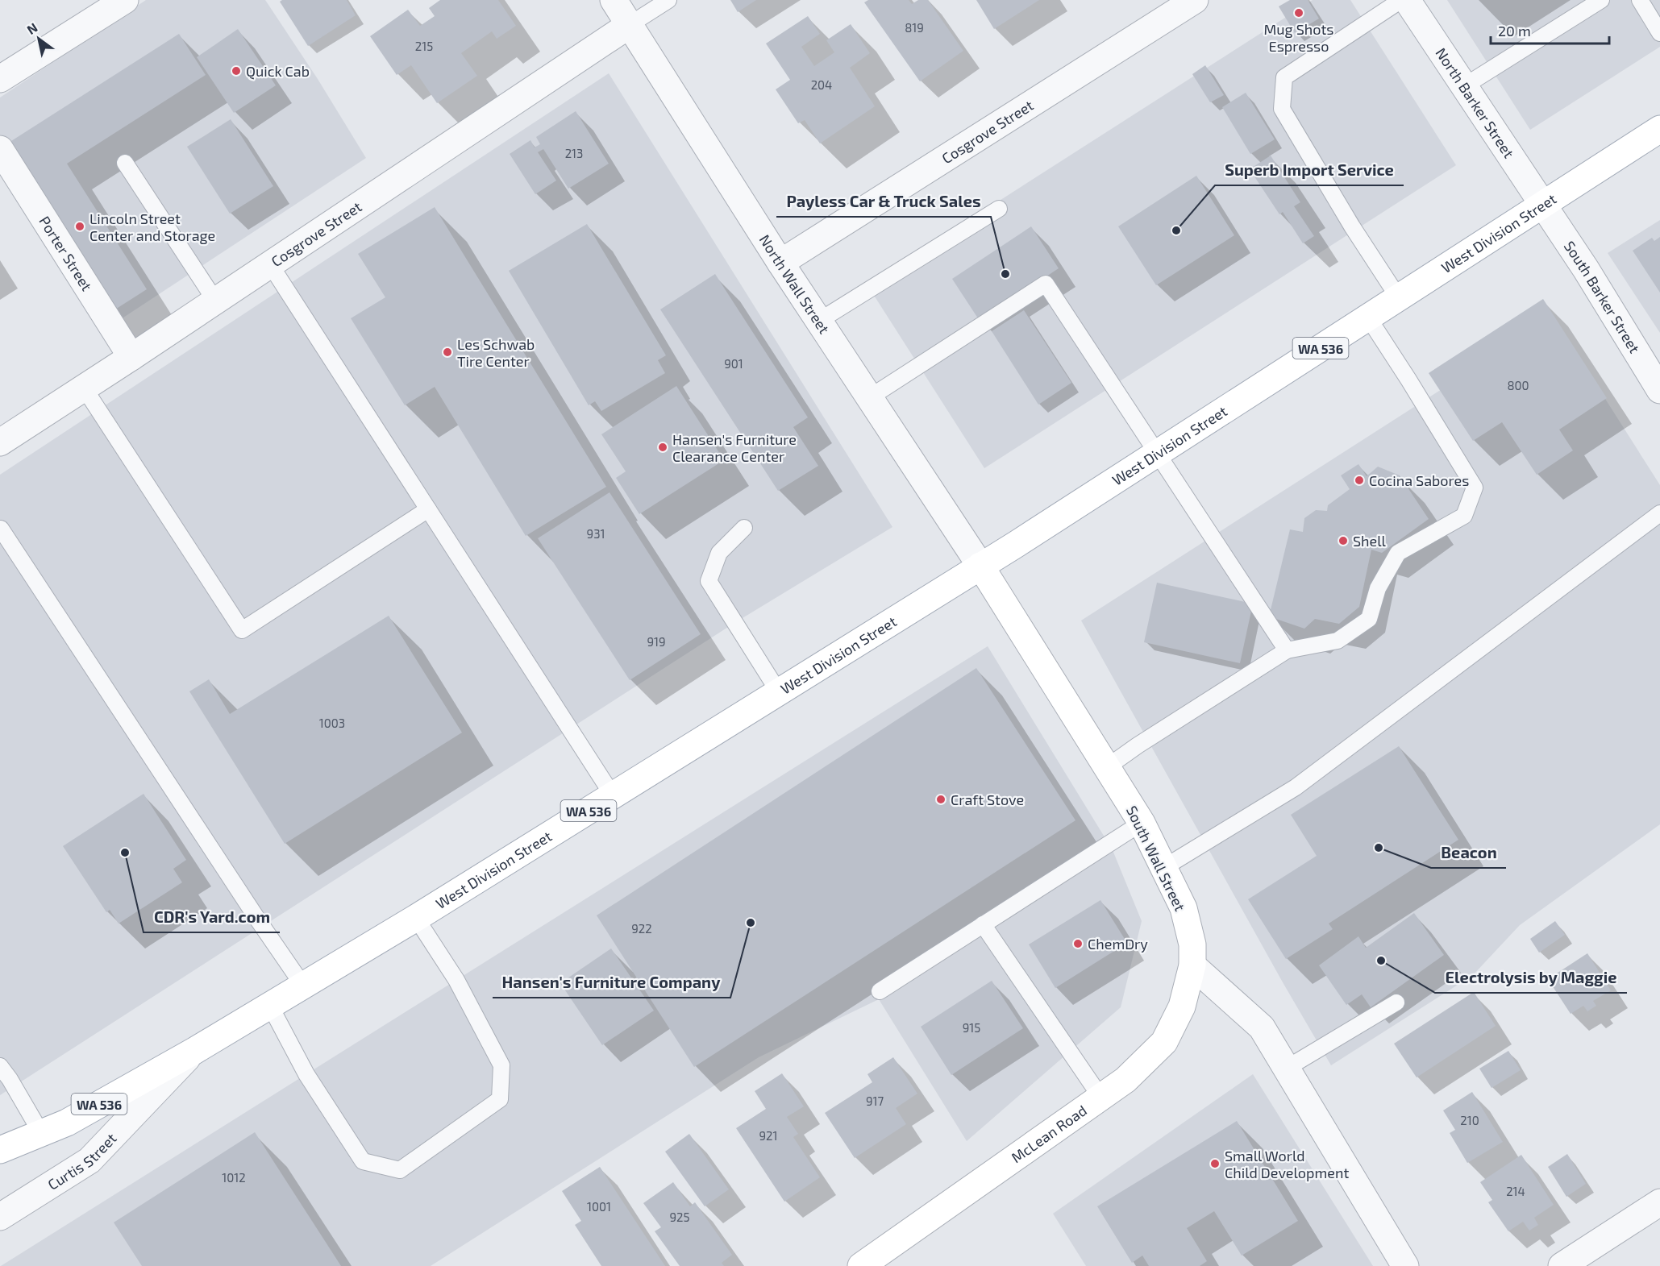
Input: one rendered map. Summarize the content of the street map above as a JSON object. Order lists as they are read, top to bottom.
{
  "streets": {
    "main road": [
      "West Division Street",
      "WA 536",
      "South Wall Street",
      "McLean Road"
    ],
    "street": [
      "North Barker Street",
      "Cosgrove Street",
      "Porter Street",
      "North Wall Street",
      "South Barker Street",
      "Curtis Street"
    ]
  },
  "crossings": [
    ["North Barker Street", "West Division Street"],
    ["North Barker Street", "South Barker Street"],
    ["Cosgrove Street", "Porter Street"],
    ["Cosgrove Street", "North Wall Street"],
    ["West Division Street", "North Wall Street"],
    ["West Division Street", "South Barker Street"],
    ["West Division Street", "South Wall Street"],
    ["West Division Street", "Curtis Street"],
    ["North Wall Street", "South Wall Street"],
    ["South Wall Street", "McLean Road"]
  ],
  "places": [
    "Mug Shots Espresso",
    "Quick Cab",
    "Lincoln Street Center and Storage",
    "Superb Import Service",
    "Payless Car & Truck Sales",
    "Les Schwab Tire Center",
    "Hansen's Furniture Clearance Center",
    "Cocina Sabores",
    "Shell",
    "Craft Stove",
    "Beacon",
    "CDR's Yard.com",
    "Hansen's Furniture Company",
    "ChemDry",
    "Electrolysis by Maggie",
    "Small World Child Development"
  ],
  "house_numbers": [
    "819",
    "215",
    "204",
    "213",
    "901",
    "800",
    "931",
    "919",
    "1003",
    "922",
    "915",
    "917",
    "210",
    "921",
    "1012",
    "214",
    "1001",
    "925"
  ],
  "scale_bar": "20 m",
  "north": "top left"
}
